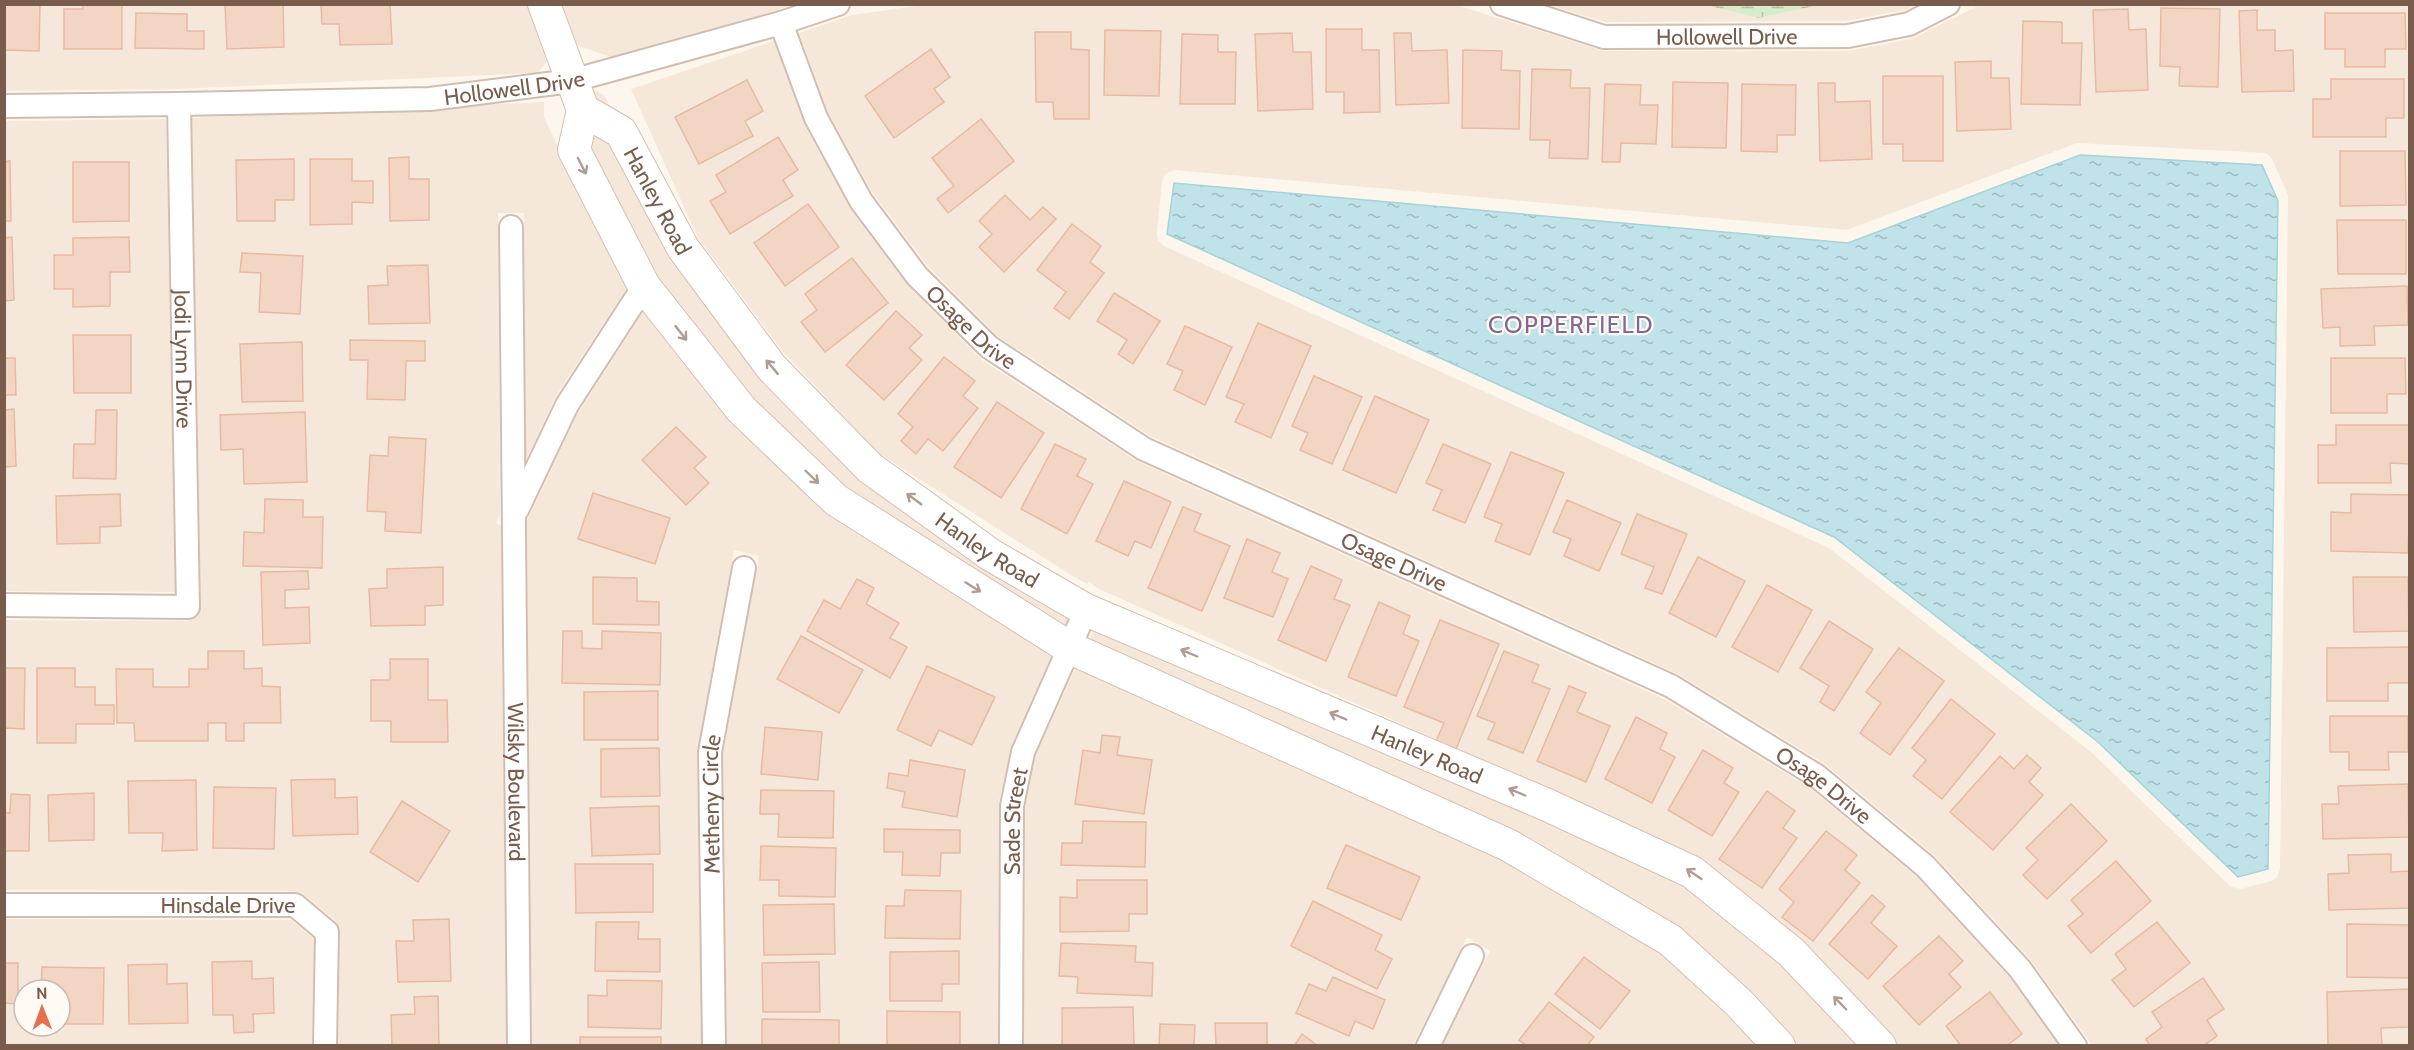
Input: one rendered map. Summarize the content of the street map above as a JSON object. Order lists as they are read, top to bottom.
{
  "streets": {
    "main road": ["Hanley Road"],
    "street": [
      "Hollowell Drive",
      "Osage Drive",
      "Jodi Lynn Drive",
      "Wilsky Boulevard",
      "Metheny Circle",
      "Sade Street",
      "Hinsdale Drive"
    ]
  },
  "crossings": [
    ["Hollowell Drive", "Osage Drive"],
    ["Hollowell Drive", "Jodi Lynn Drive"],
    ["Hanley Road", "Wilsky Boulevard"],
    ["Hanley Road", "Sade Street"]
  ],
  "districts": ["COPPERFIELD"],
  "north": "top"
}
